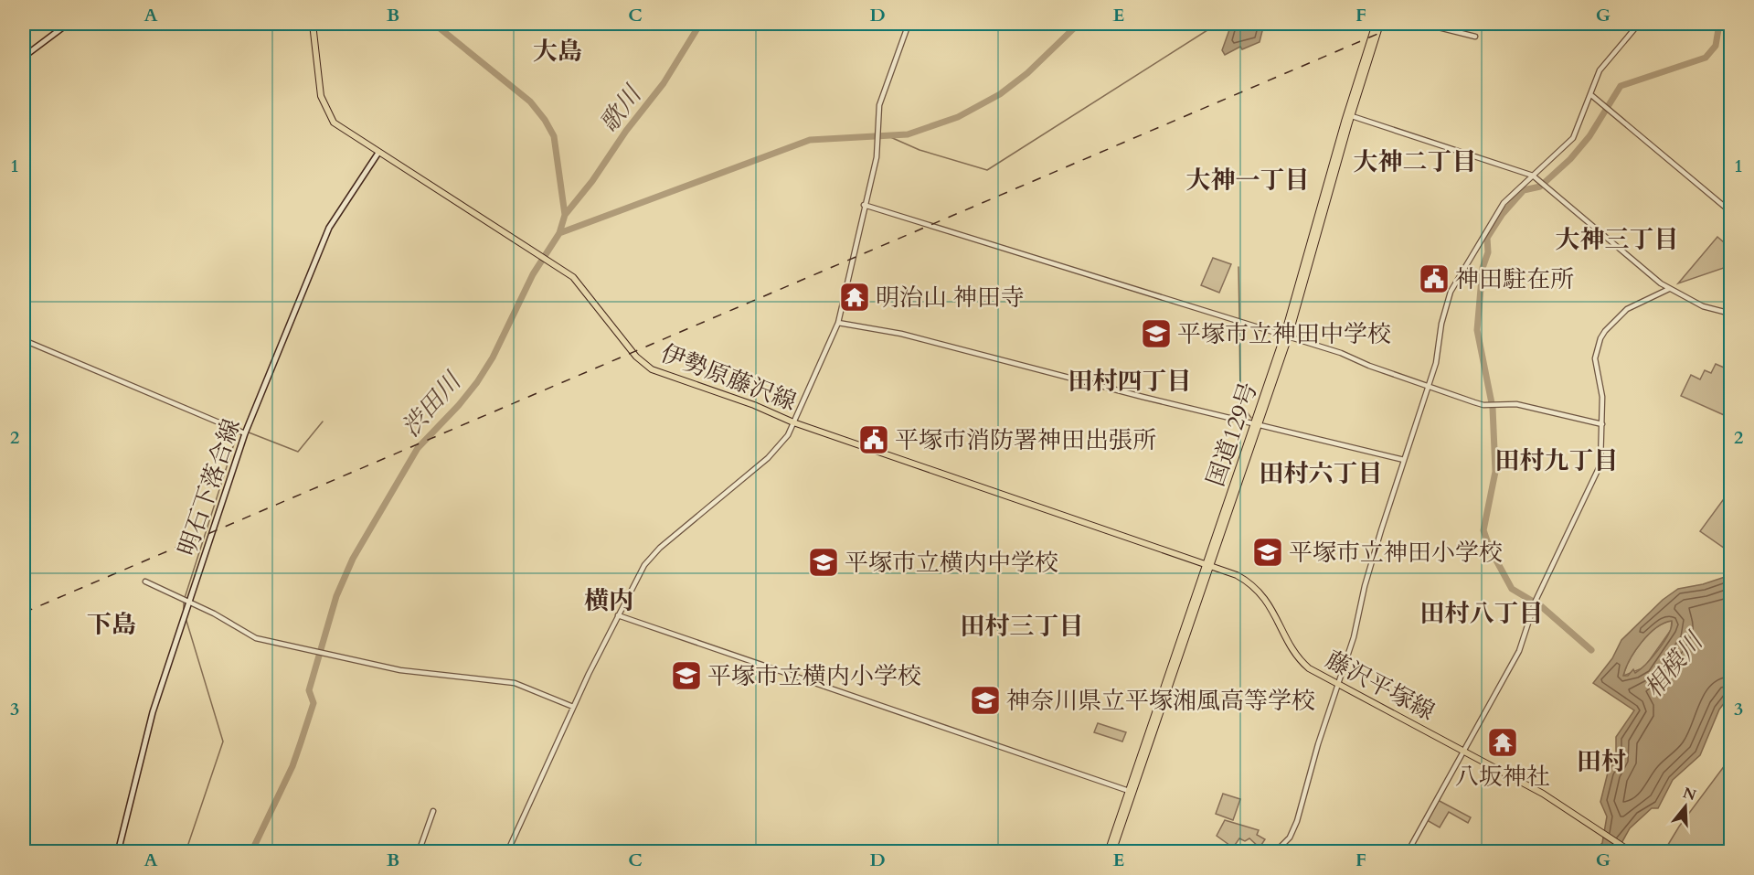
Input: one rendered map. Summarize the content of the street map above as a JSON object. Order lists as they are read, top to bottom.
{
  "streets": {
    "main road": [
      "伊勢原藤沢線",
      "国道129号",
      "明石下落合線",
      "藤沢平塚線"
    ]
  },
  "crossings": [
    ["伊勢原藤沢線", "国道129号"],
    ["伊勢原藤沢線", "明石下落合線"],
    ["伊勢原藤沢線", "藤沢平塚線"],
    ["国道129号", "藤沢平塚線"]
  ],
  "districts": [
    "大島",
    "大神二丁目",
    "大神一丁目",
    "大神三丁目",
    "田村四丁目",
    "田村九丁目",
    "田村六丁目",
    "横内",
    "田村八丁目",
    "下島",
    "田村三丁目",
    "田村"
  ],
  "water": ["歌川", "渋田川", "相模川"],
  "places": {
    "public building": ["神田駐在所", "平塚市消防署神田出張所"],
    "temple": ["明治山 神田寺", "八坂神社"],
    "school or university": [
      "平塚市立神田中学校",
      "平塚市立神田小学校",
      "平塚市立横内中学校",
      "平塚市立横内小学校",
      "神奈川県立平塚湘風高等学校"
    ]
  },
  "north": "top",
  "grid": {
    "columns": [
      "A",
      "B",
      "C",
      "D",
      "E",
      "F",
      "G"
    ],
    "rows": ["1", "2", "3"]
  }
}
